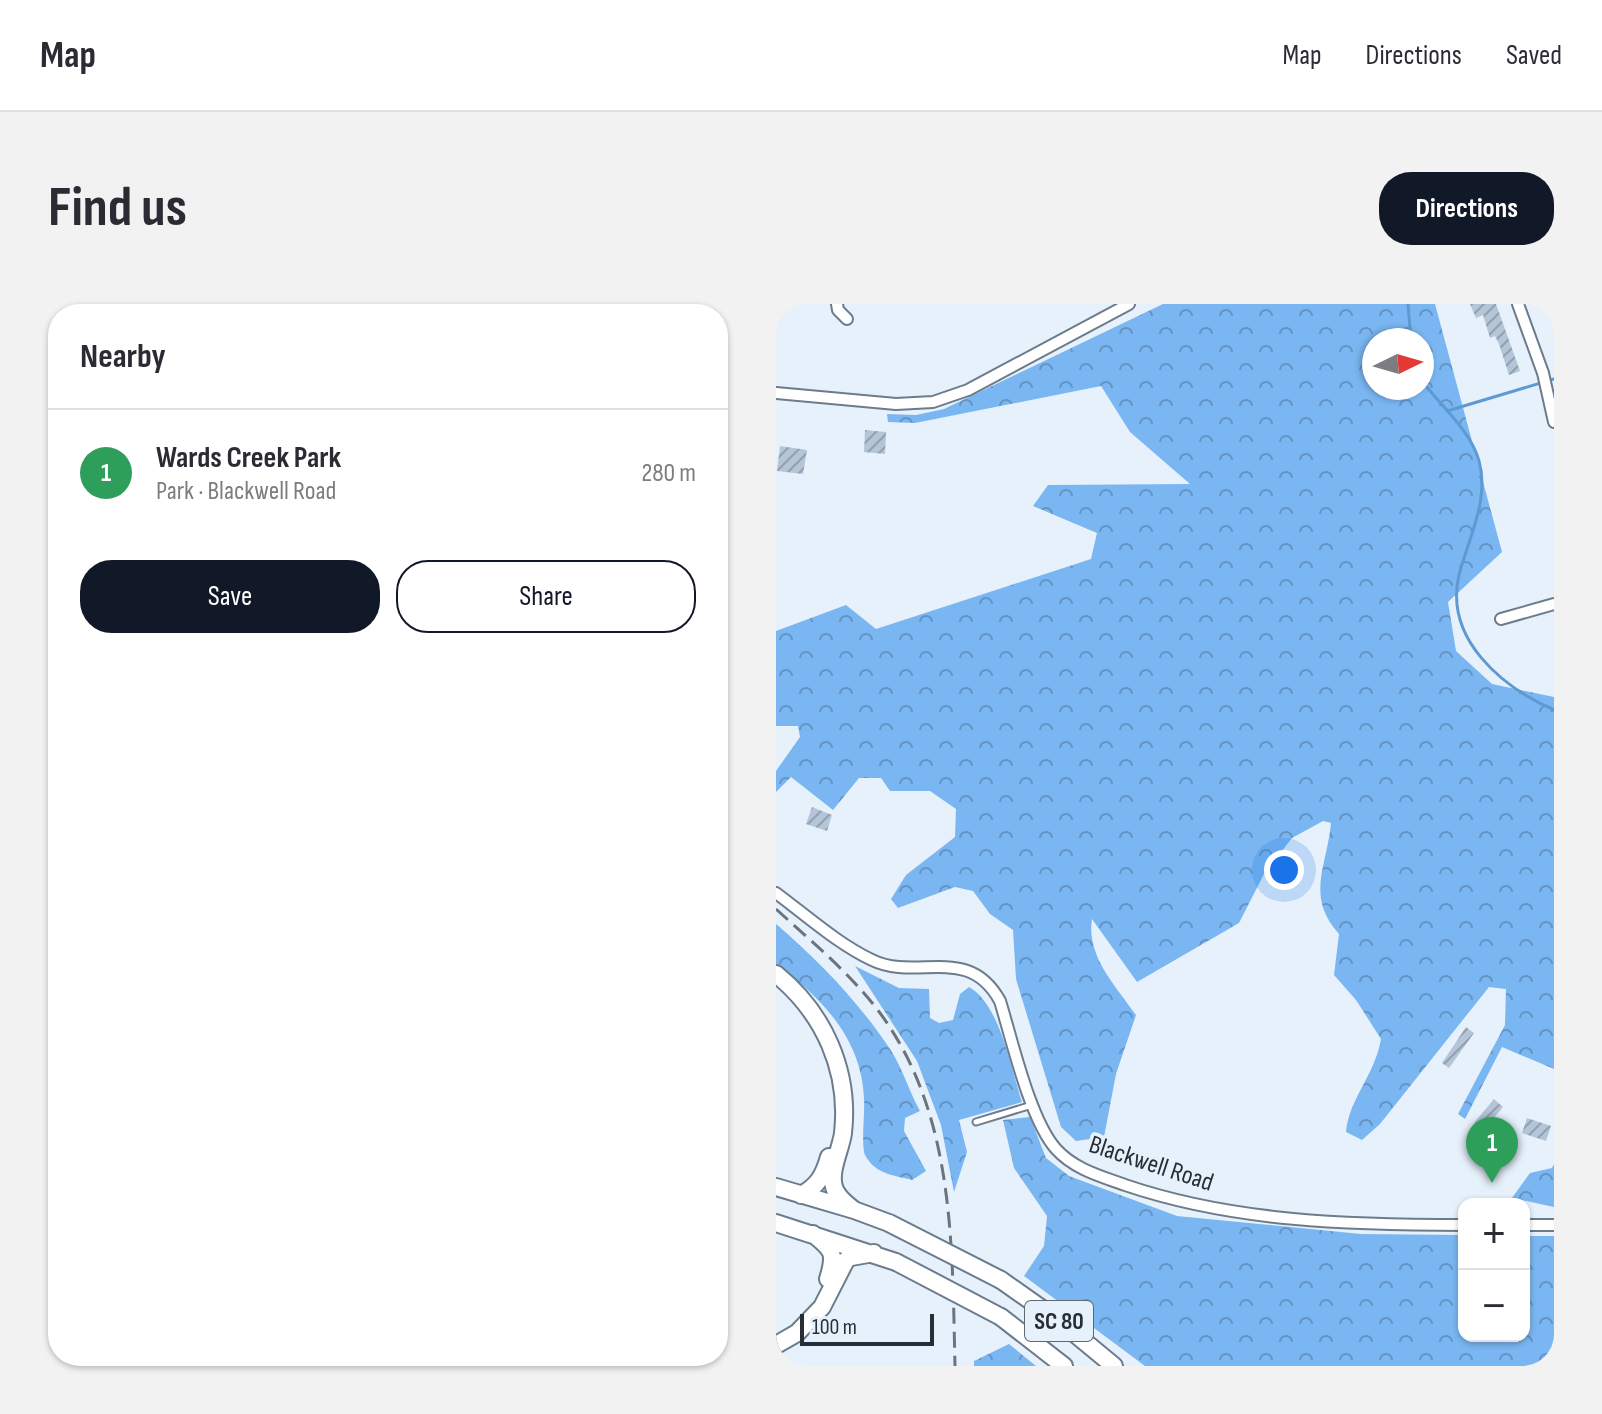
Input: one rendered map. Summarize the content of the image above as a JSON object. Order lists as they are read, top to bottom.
{
  "streets": {
    "main road": ["SC 80"],
    "street": ["Blackwell Road"]
  },
  "scale_bar": "100 m",
  "north": "right",
  "page": {
    "header": "Map",
    "nav": ["Map", "Directions", "Saved"],
    "buttons": [
      "Directions",
      ["Save", "Share"]
    ],
    "title": "Find us",
    "heading": "Nearby",
    "list": [
      {
        "mark": "1",
        "name": "Wards Creek Park",
        "note": "Park · Blackwell Road",
        "value": "280 m"
      }
    ],
    "pins": "1",
    "map_buttons": ["+", "−"],
    "scale": "100 m"
  }
}
